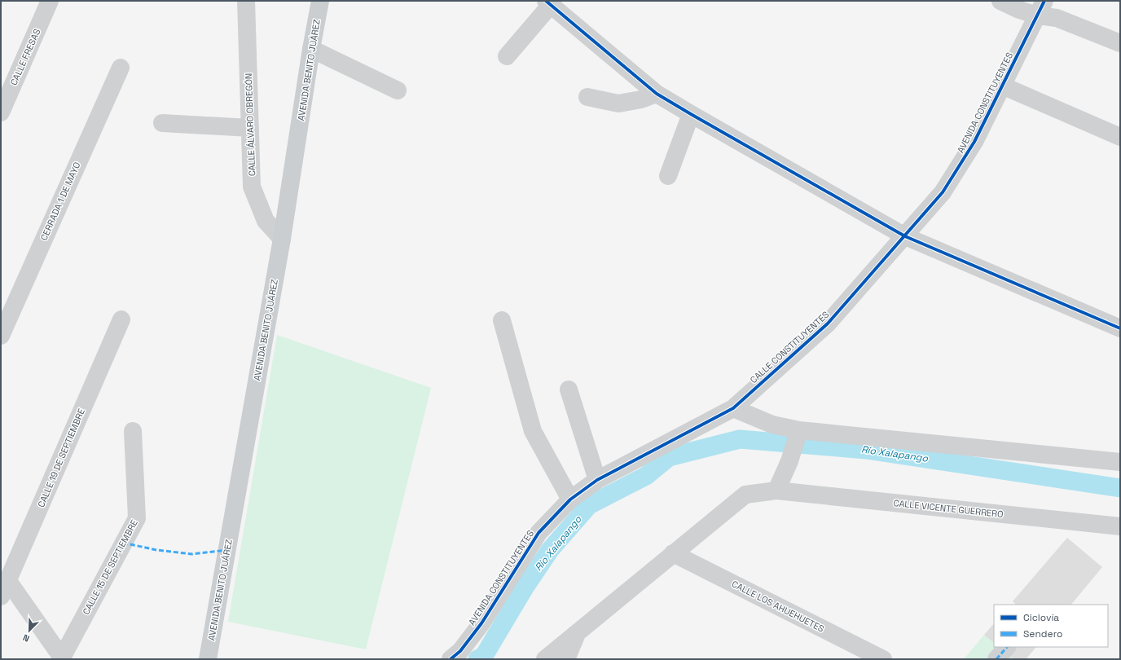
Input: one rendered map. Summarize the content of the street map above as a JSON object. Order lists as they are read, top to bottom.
{
  "streets": {
    "main road": ["AVENIDA BENITO JUÁREZ"],
    "street": [
      "CALLE FRESAS",
      "AVENIDA CONSTITUYENTES",
      "CALLE ÁLVARO OBREGÓN",
      "CERRADA 1 DE MAYO",
      "CALLE CONSTITUYENTES",
      "CALLE 19 DE SEPTIEMBRE",
      "CALLE VICENTE GUERRERO",
      "CALLE 15 DE SEPTIEMBRE",
      "CALLE LOS AHUEHUETES"
    ]
  },
  "crossings": [
    ["AVENIDA BENITO JUÁREZ", "CALLE ÁLVARO OBREGÓN"],
    ["AVENIDA CONSTITUYENTES", "CALLE CONSTITUYENTES"],
    ["CALLE VICENTE GUERRERO", "CALLE LOS AHUEHUETES"]
  ],
  "water": ["Río Xalapango", "Rio Xalapango"],
  "legend": ["Ciclovía", "Sendero"],
  "north": "bottom left"
}
